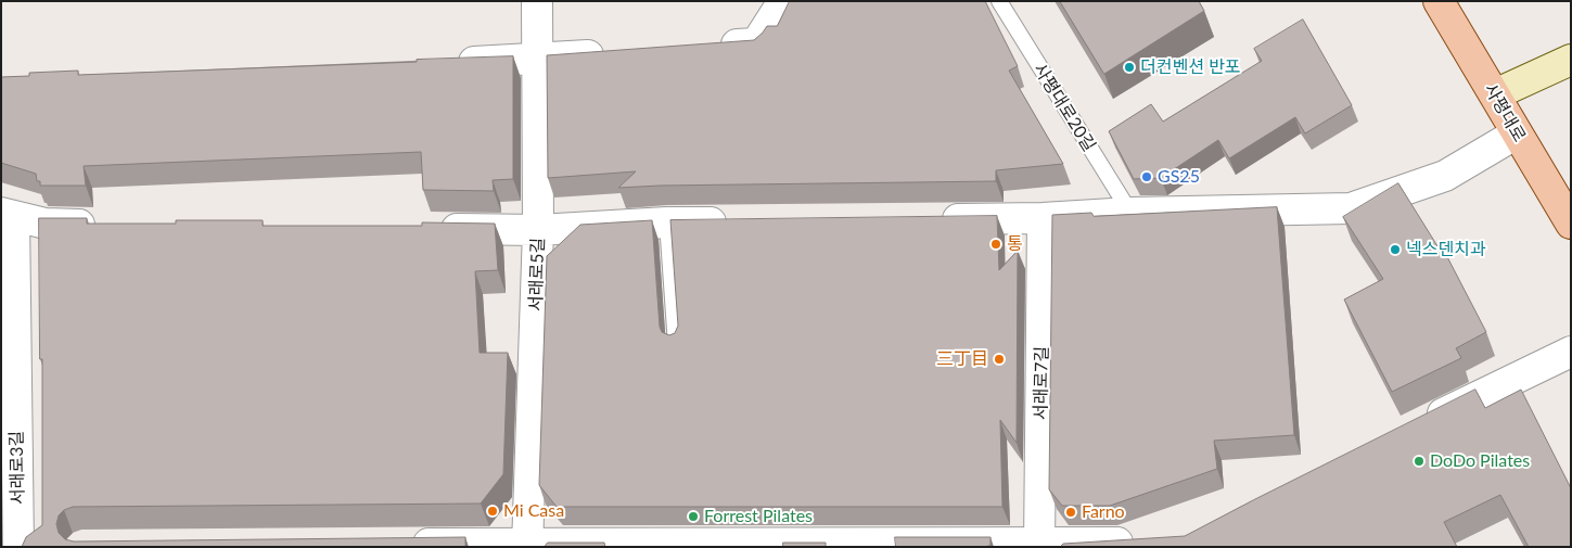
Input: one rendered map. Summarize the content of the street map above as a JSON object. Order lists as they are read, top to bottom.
{
  "streets": {
    "main road": ["사평대로"],
    "street": ["서래로5길", "서래로7길", "서래로3길"],
    "lane": ["사평대로20길"]
  },
  "places": [
    "더컨벤션 반포",
    "GS25",
    "통",
    "넥스덴치과",
    "三丁目",
    "DoDo Pilates",
    "Mi Casa",
    "Farno",
    "Forrest Pilates"
  ]
}
